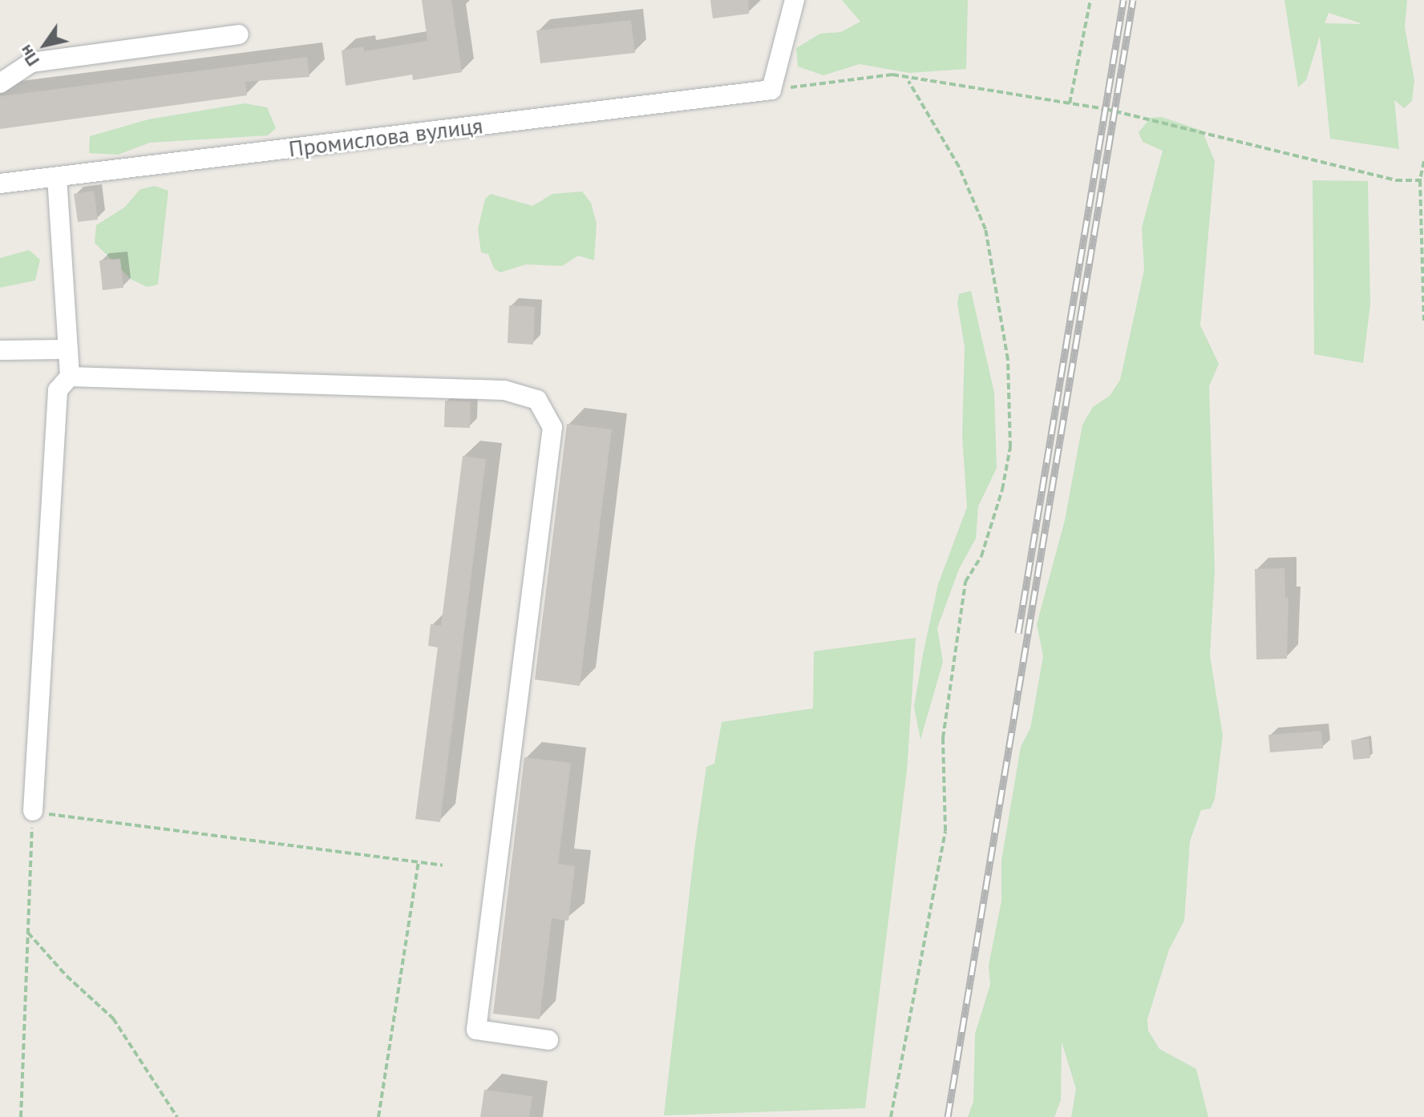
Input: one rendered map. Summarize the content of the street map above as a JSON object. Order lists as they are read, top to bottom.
{
  "streets": {
    "street": ["Промислова вулиця"]
  },
  "north": "bottom left"
}
